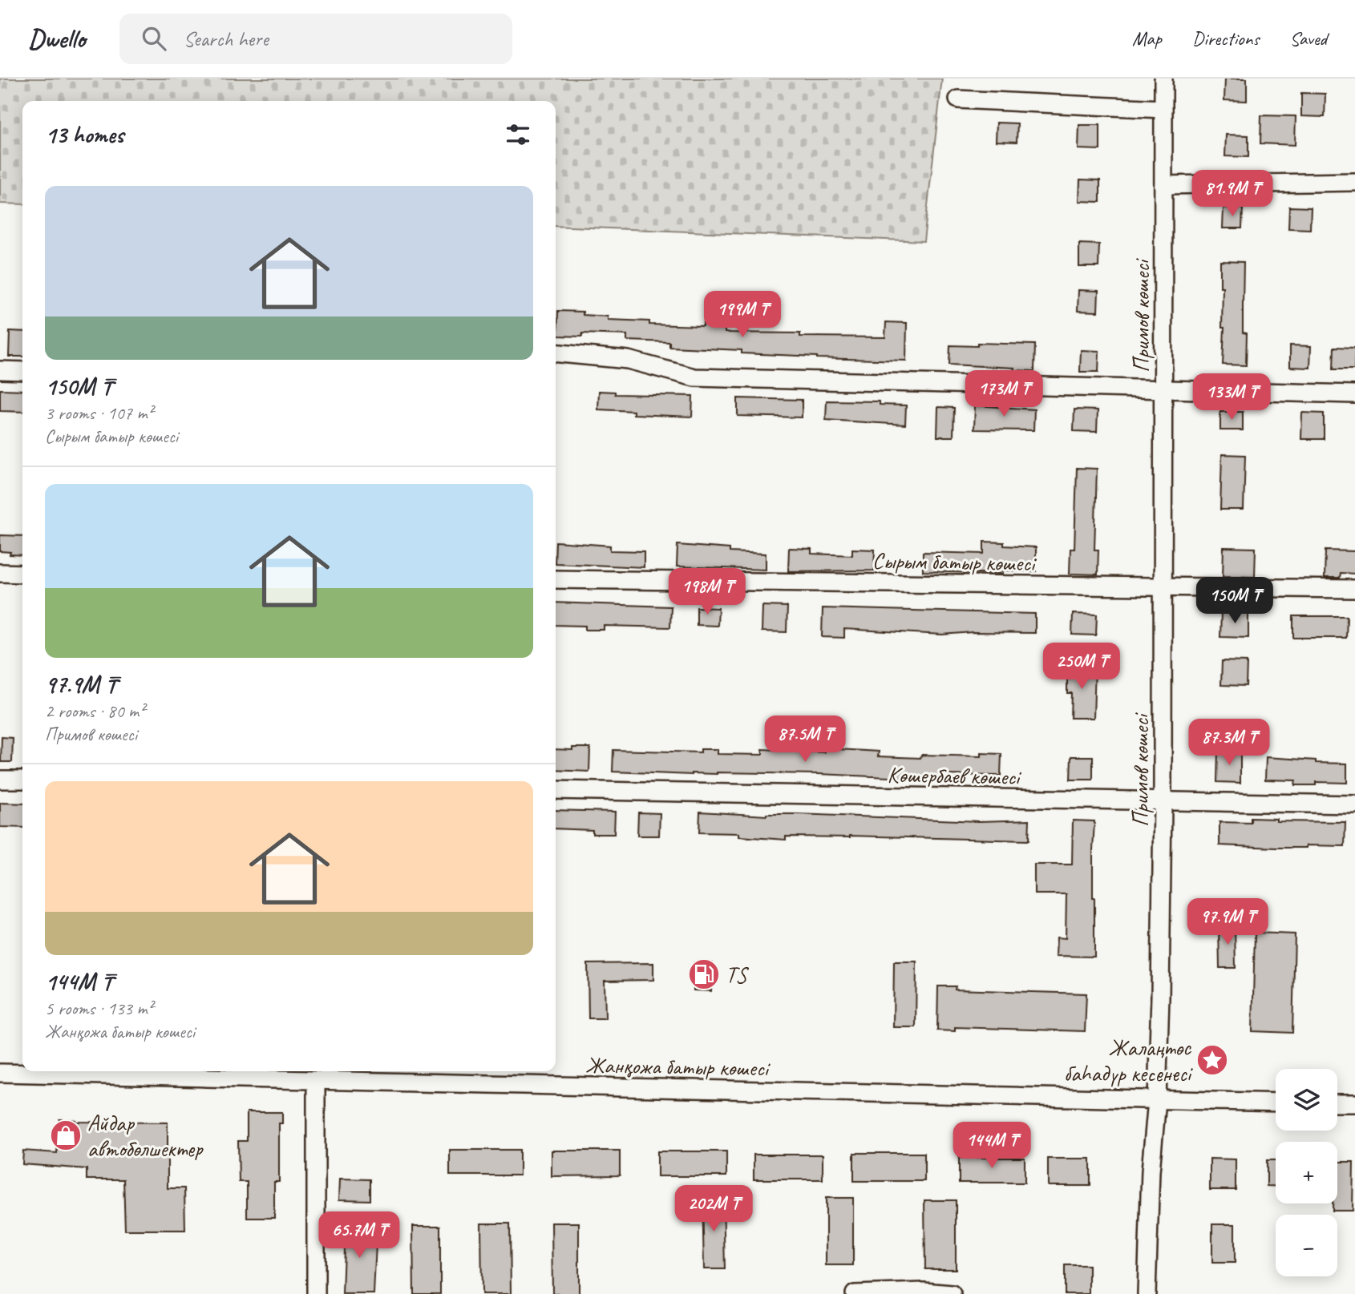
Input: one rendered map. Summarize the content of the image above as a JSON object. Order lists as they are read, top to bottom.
{
  "streets": {
    "street": [
      "Примов көшесі",
      "Сырым батыр көшесі",
      "Көшербаев көшесі",
      "Жанқожа батыр көшесі"
    ]
  },
  "crossings": [
    ["Примов көшесі", "Сырым батыр көшесі"],
    ["Примов көшесі", "Көшербаев көшесі"],
    ["Примов көшесі", "Жанқожа батыр көшесі"]
  ],
  "places": {
    "fuel station": ["TS"],
    "place": ["Жалаңтөс баһадүр кесенесі"],
    "shop": ["Айдар автобөлшектер"]
  },
  "page": {
    "header": "Dwello",
    "search": "Search here",
    "nav": ["Map", "Directions", "Saved"],
    "heading": "13 homes",
    "list": [
      {
        "name": "150M ₸",
        "note": "3 rooms · 107 m² · Сырым батыр көшесі"
      },
      {
        "name": "97.9M ₸",
        "note": "2 rooms · 80 m² · Примов көшесі"
      },
      {
        "name": "144M ₸",
        "note": "5 rooms · 133 m² · Жанқожа батыр көшесі"
      }
    ],
    "price": [
      "81.9M ₸",
      "199M ₸",
      "173M ₸",
      "133M ₸",
      "198M ₸",
      "150M ₸",
      "250M ₸",
      "87.5M ₸",
      "87.3M ₸",
      "97.9M ₸",
      "144M ₸",
      "202M ₸",
      "65.7M ₸"
    ],
    "map_buttons": ["+", "−"]
  }
}
